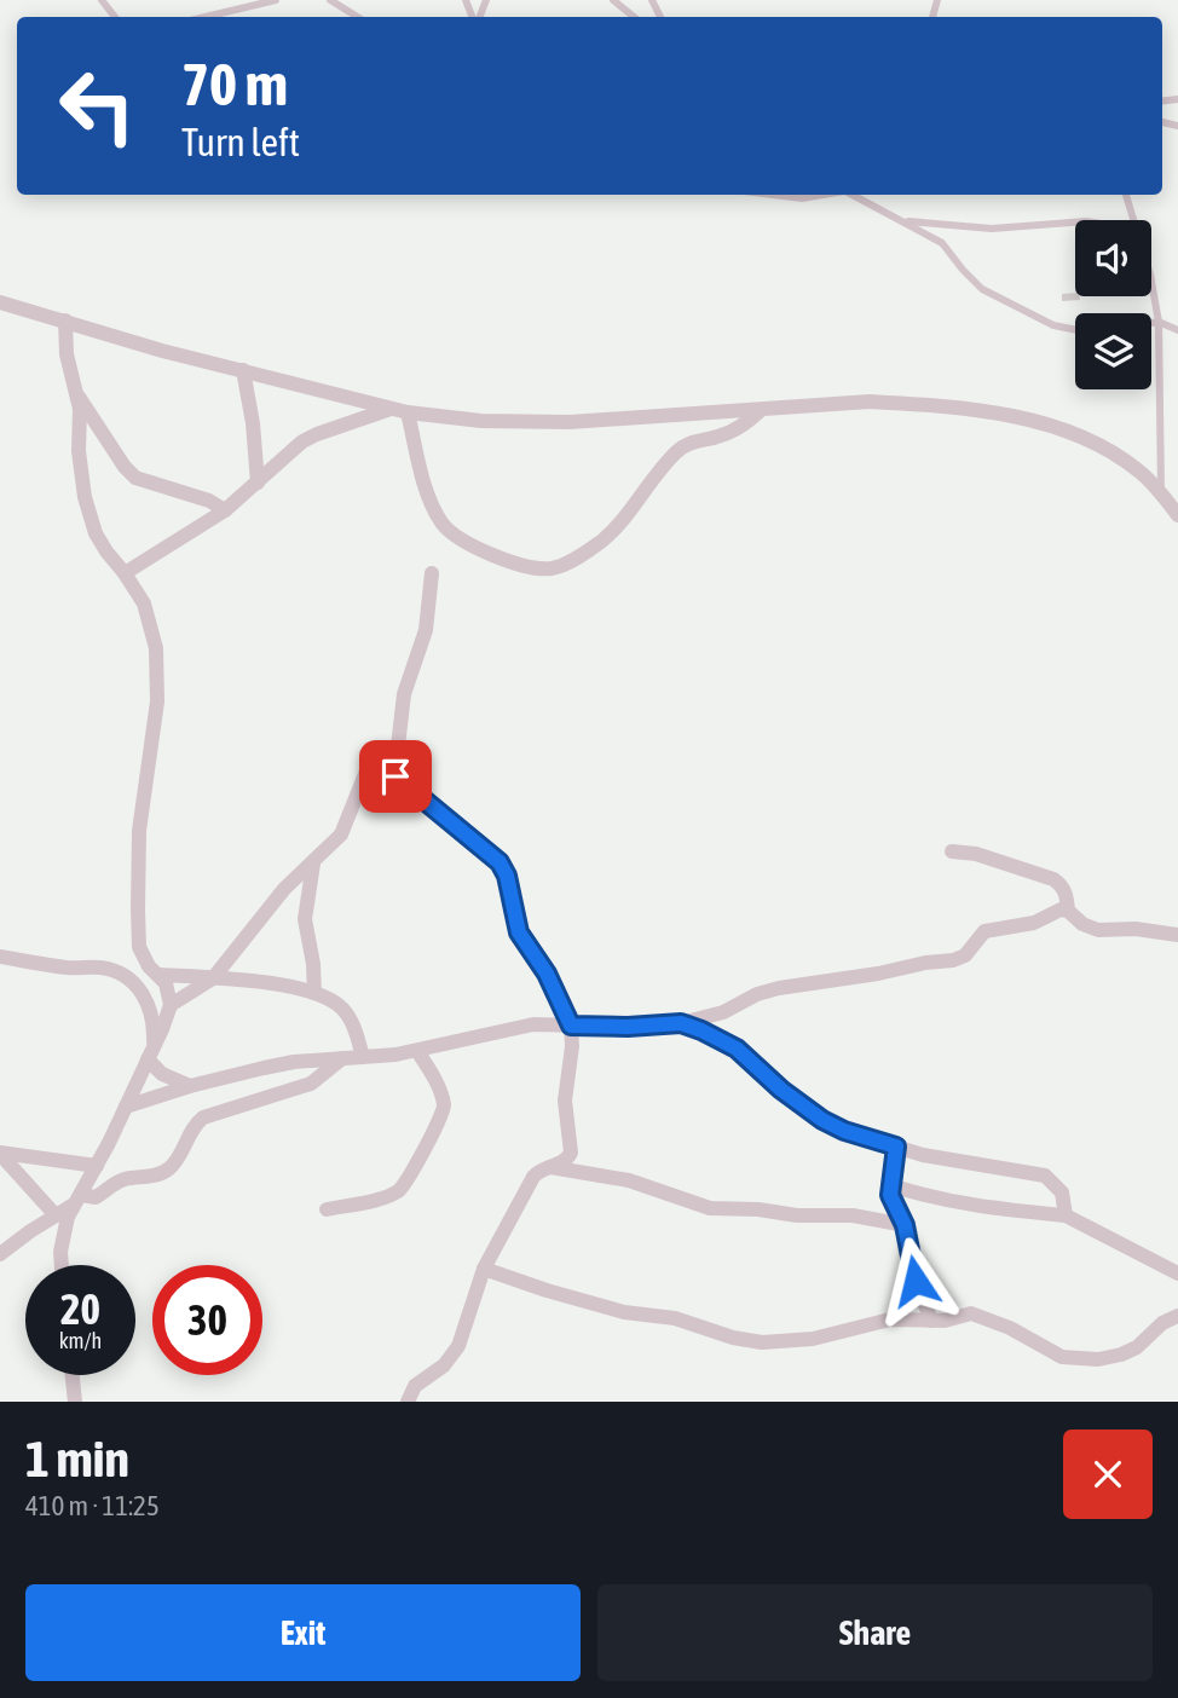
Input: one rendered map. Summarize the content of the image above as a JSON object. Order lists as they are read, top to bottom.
{
  "page": {
    "turn": ["70 m", "Turn left"],
    "speed": "20 km/h",
    "limit": "30",
    "heading": ["1 min", "410 m · 11:25"],
    "buttons": ["Exit", "Share"]
  }
}
